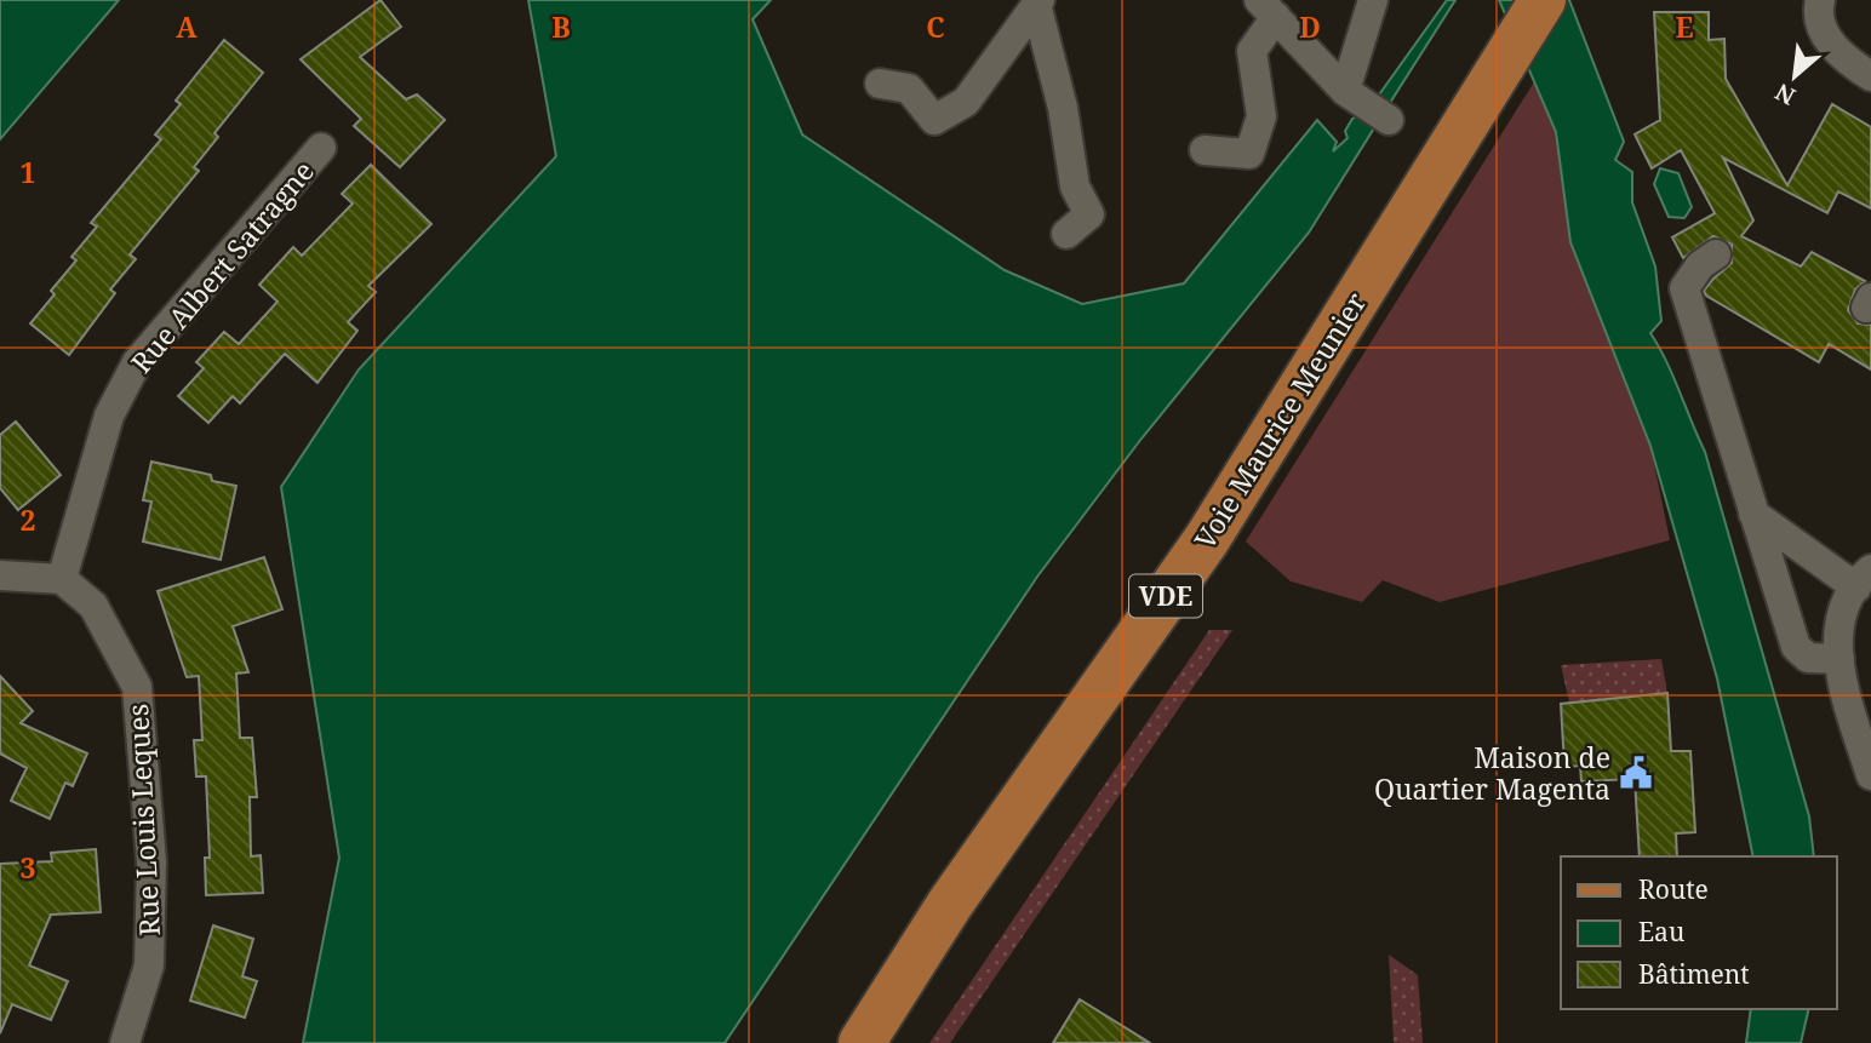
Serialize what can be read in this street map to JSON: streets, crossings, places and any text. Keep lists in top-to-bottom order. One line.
{"streets":{"main road":["Voie Maurice Meunier","VDE"],"street":["Rue Albert Satragne","Rue Louis Leques"]},"crossings":[["Rue Albert Satragne","Rue Louis Leques"]],"places":{"public building":["Maison de Quartier Magenta"]},"legend":["Route","Eau","Bâtiment"],"north":"bottom left","grid":{"columns":["A","B","C","D","E"],"rows":["1","2","3"]}}
